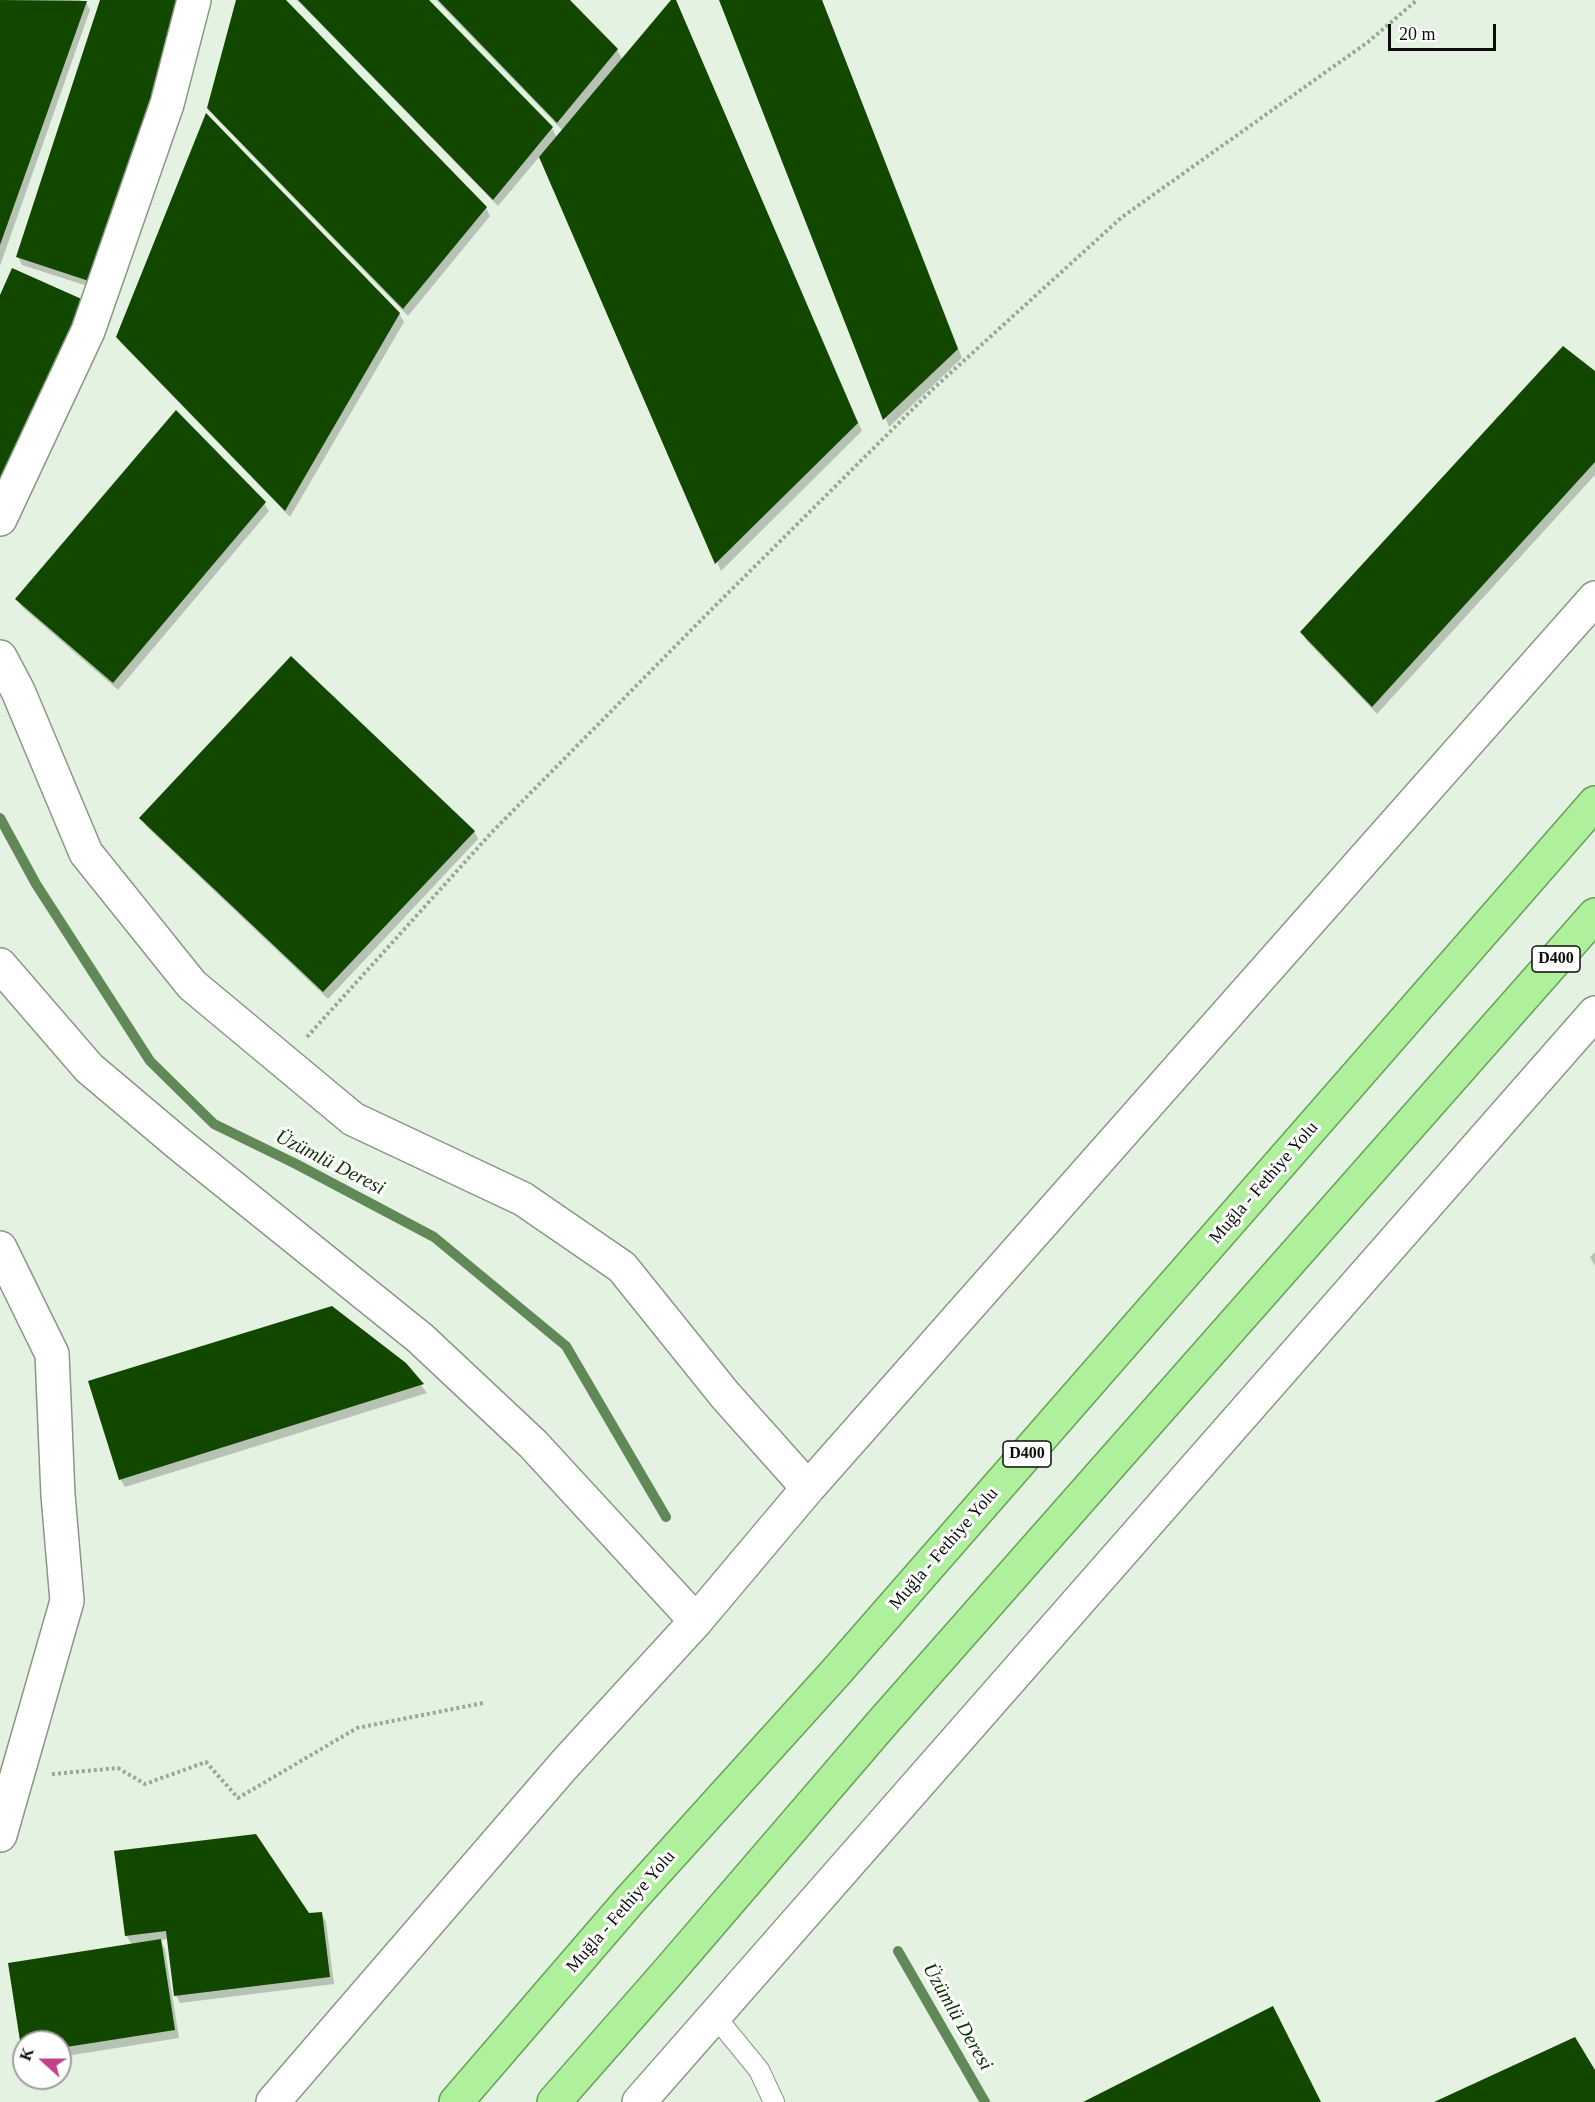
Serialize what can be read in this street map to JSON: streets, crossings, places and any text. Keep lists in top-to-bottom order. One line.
{"streets":{"highway":["D400","Muğla - Fethiye Yolu"]},"water":["Üzümlü Deresi"],"scale_bar":"20 m","north":"left"}
